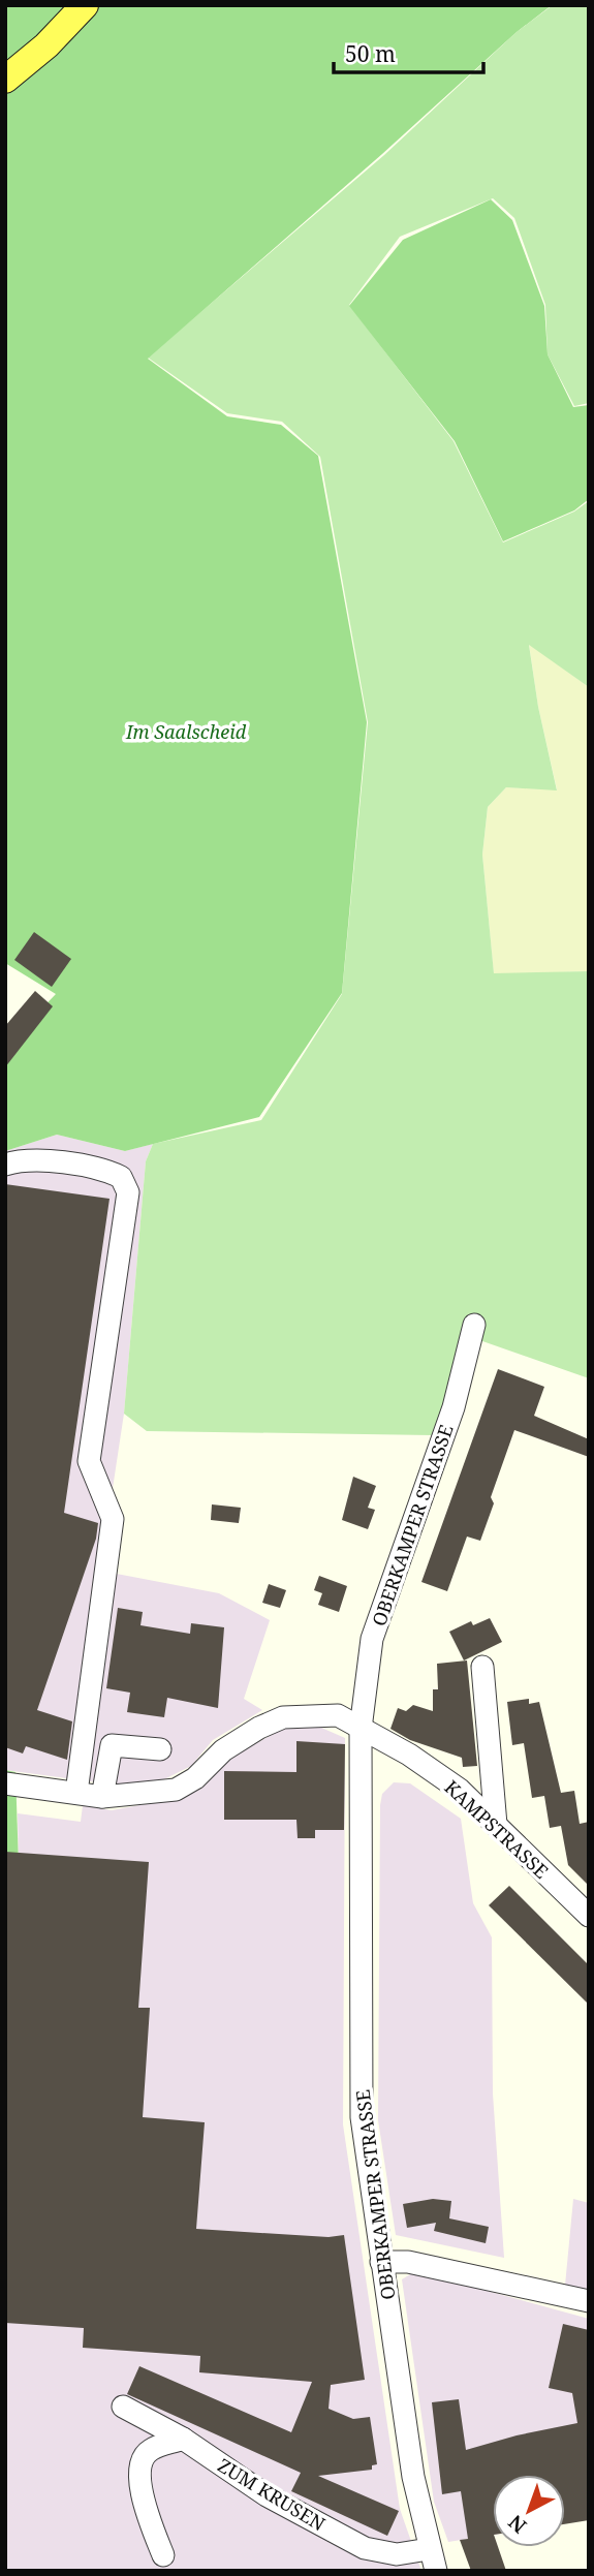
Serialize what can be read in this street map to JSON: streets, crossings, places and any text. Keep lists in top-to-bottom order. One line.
{"streets":{"street":["OBERKAMPER STRASSE","KAMPSTRASSE","ZUM KRUSEN"]},"crossings":[["OBERKAMPER STRASSE","KAMPSTRASSE"],["OBERKAMPER STRASSE","ZUM KRUSEN"]],"parks":["Im Saalscheid"],"scale_bar":"50 m","north":"bottom left"}
